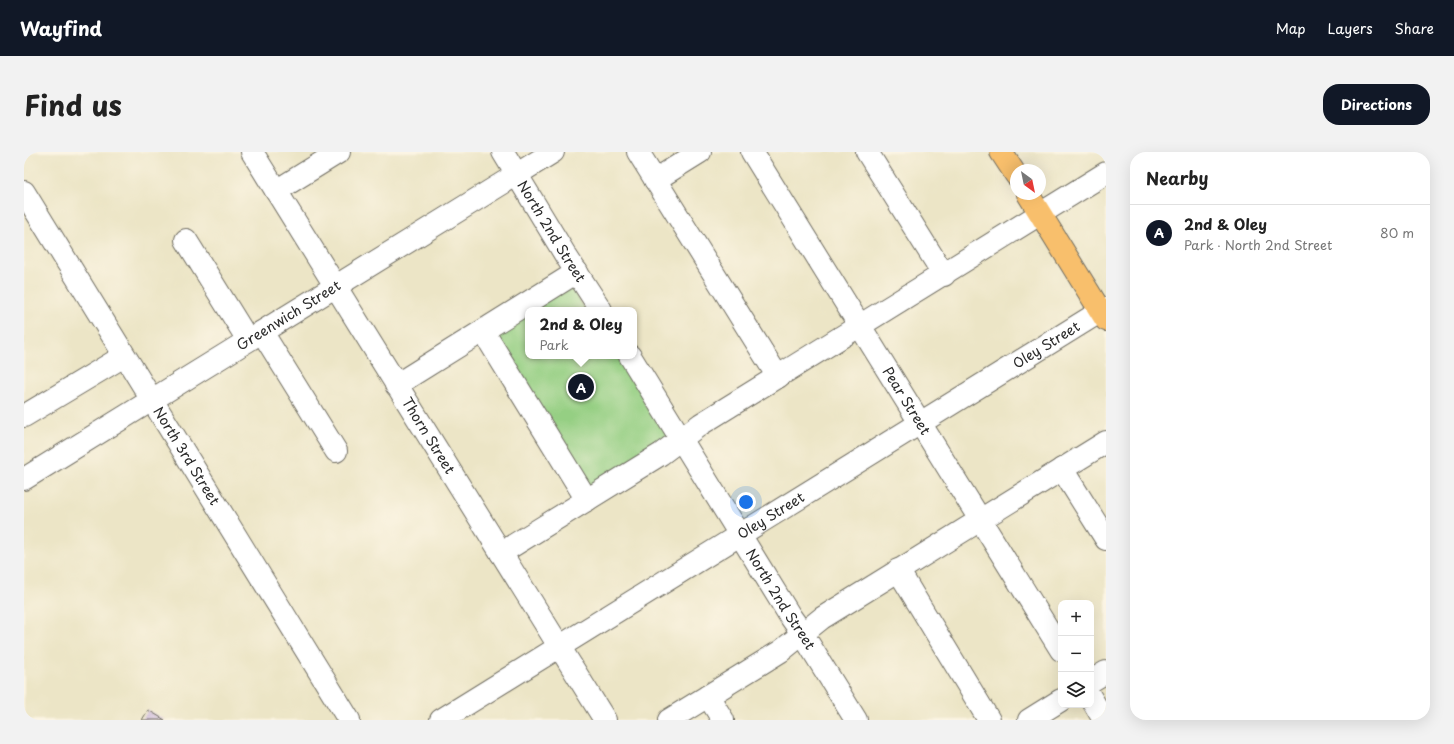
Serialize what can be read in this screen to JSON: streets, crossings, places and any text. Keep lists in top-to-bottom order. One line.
{"streets":{"street":["North 2nd Street","Greenwich Street","Oley Street","Pear Street","Thorn Street","North 3rd Street"]},"crossings":[["North 2nd Street","Greenwich Street"],["North 2nd Street","Oley Street"],["Greenwich Street","Thorn Street"],["Greenwich Street","North 3rd Street"],["Oley Street","Pear Street"],["Oley Street","Thorn Street"]],"north":"bottom right","page":{"header":"Wayfind","nav":["Map","Layers","Share"],"title":"Find us","buttons":"Directions","heading":"Nearby","list":[{"mark":"A","name":"2nd & Oley","note":"Park · North 2nd Street","value":"80 m"}],"popup":["2nd & Oley","Park"],"pins":"A","map_buttons":["+","−"]}}
